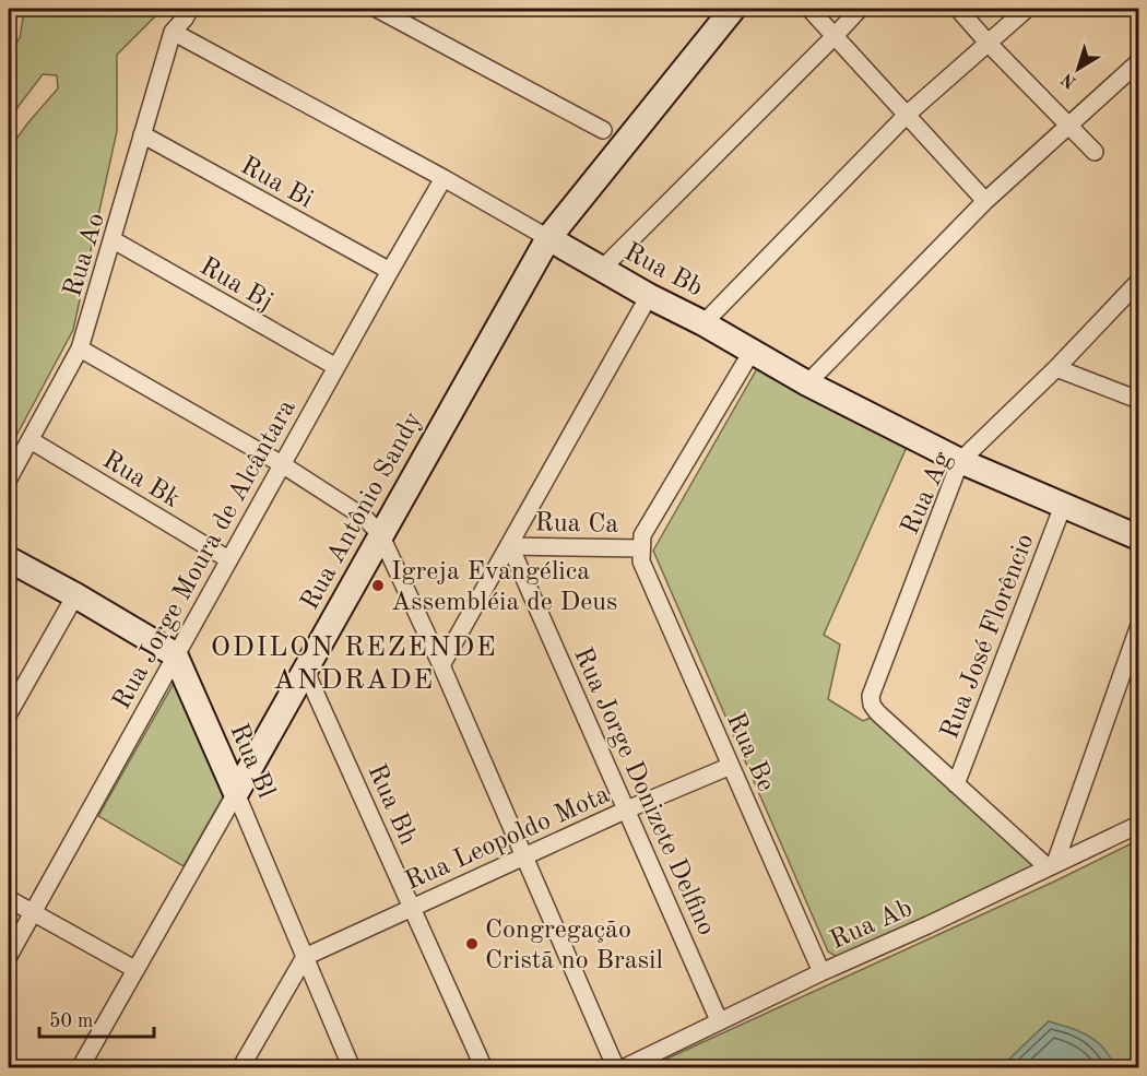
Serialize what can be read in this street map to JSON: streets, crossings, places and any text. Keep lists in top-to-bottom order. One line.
{"streets":{"street":["Rua Bi","Rua Ao","Rua Bb","Rua Bj","Rua Bk","Rua Ag","Rua Antônio Sandy","Rua Ca","Rua Jorge Moura de Alcântara","Rua José Florêncio","Rua Be","Rua Bl","Rua Jorge Donizete Delfino","Rua Bh","Rua Leopoldo Mota","Rua Ab"]},"crossings":[["Rua Bi","Rua Ao"],["Rua Bi","Rua Jorge Moura de Alcântara"],["Rua Ao","Rua Bb"],["Rua Ao","Rua Bj"],["Rua Ao","Rua Bk"],["Rua Bb","Rua Ag"],["Rua Bb","Rua Antônio Sandy"],["Rua Bb","Rua Jorge Moura de Alcântara"],["Rua Bb","Rua José Florêncio"],["Rua Bj","Rua Jorge Moura de Alcântara"],["Rua Bk","Rua Jorge Moura de Alcântara"],["Rua Ag","Rua José Florêncio"],["Rua Antônio Sandy","Rua Bl"],["Rua Antônio Sandy","Rua Bh"],["Rua Ca","Rua Be"],["Rua Ca","Rua Jorge Donizete Delfino"],["Rua Jorge Moura de Alcântara","Rua Bl"],["Rua Be","Rua Leopoldo Mota"],["Rua Be","Rua Ab"],["Rua Bl","Rua Leopoldo Mota"],["Rua Jorge Donizete Delfino","Rua Leopoldo Mota"],["Rua Jorge Donizete Delfino","Rua Ab"],["Rua Bh","Rua Leopoldo Mota"]],"districts":["ODILON REZENDE ANDRADE"],"places":["Igreja Evangélica Assembléia de Deus","Congregação Cristã no Brasil"],"scale_bar":"50 m","north":"bottom left"}
